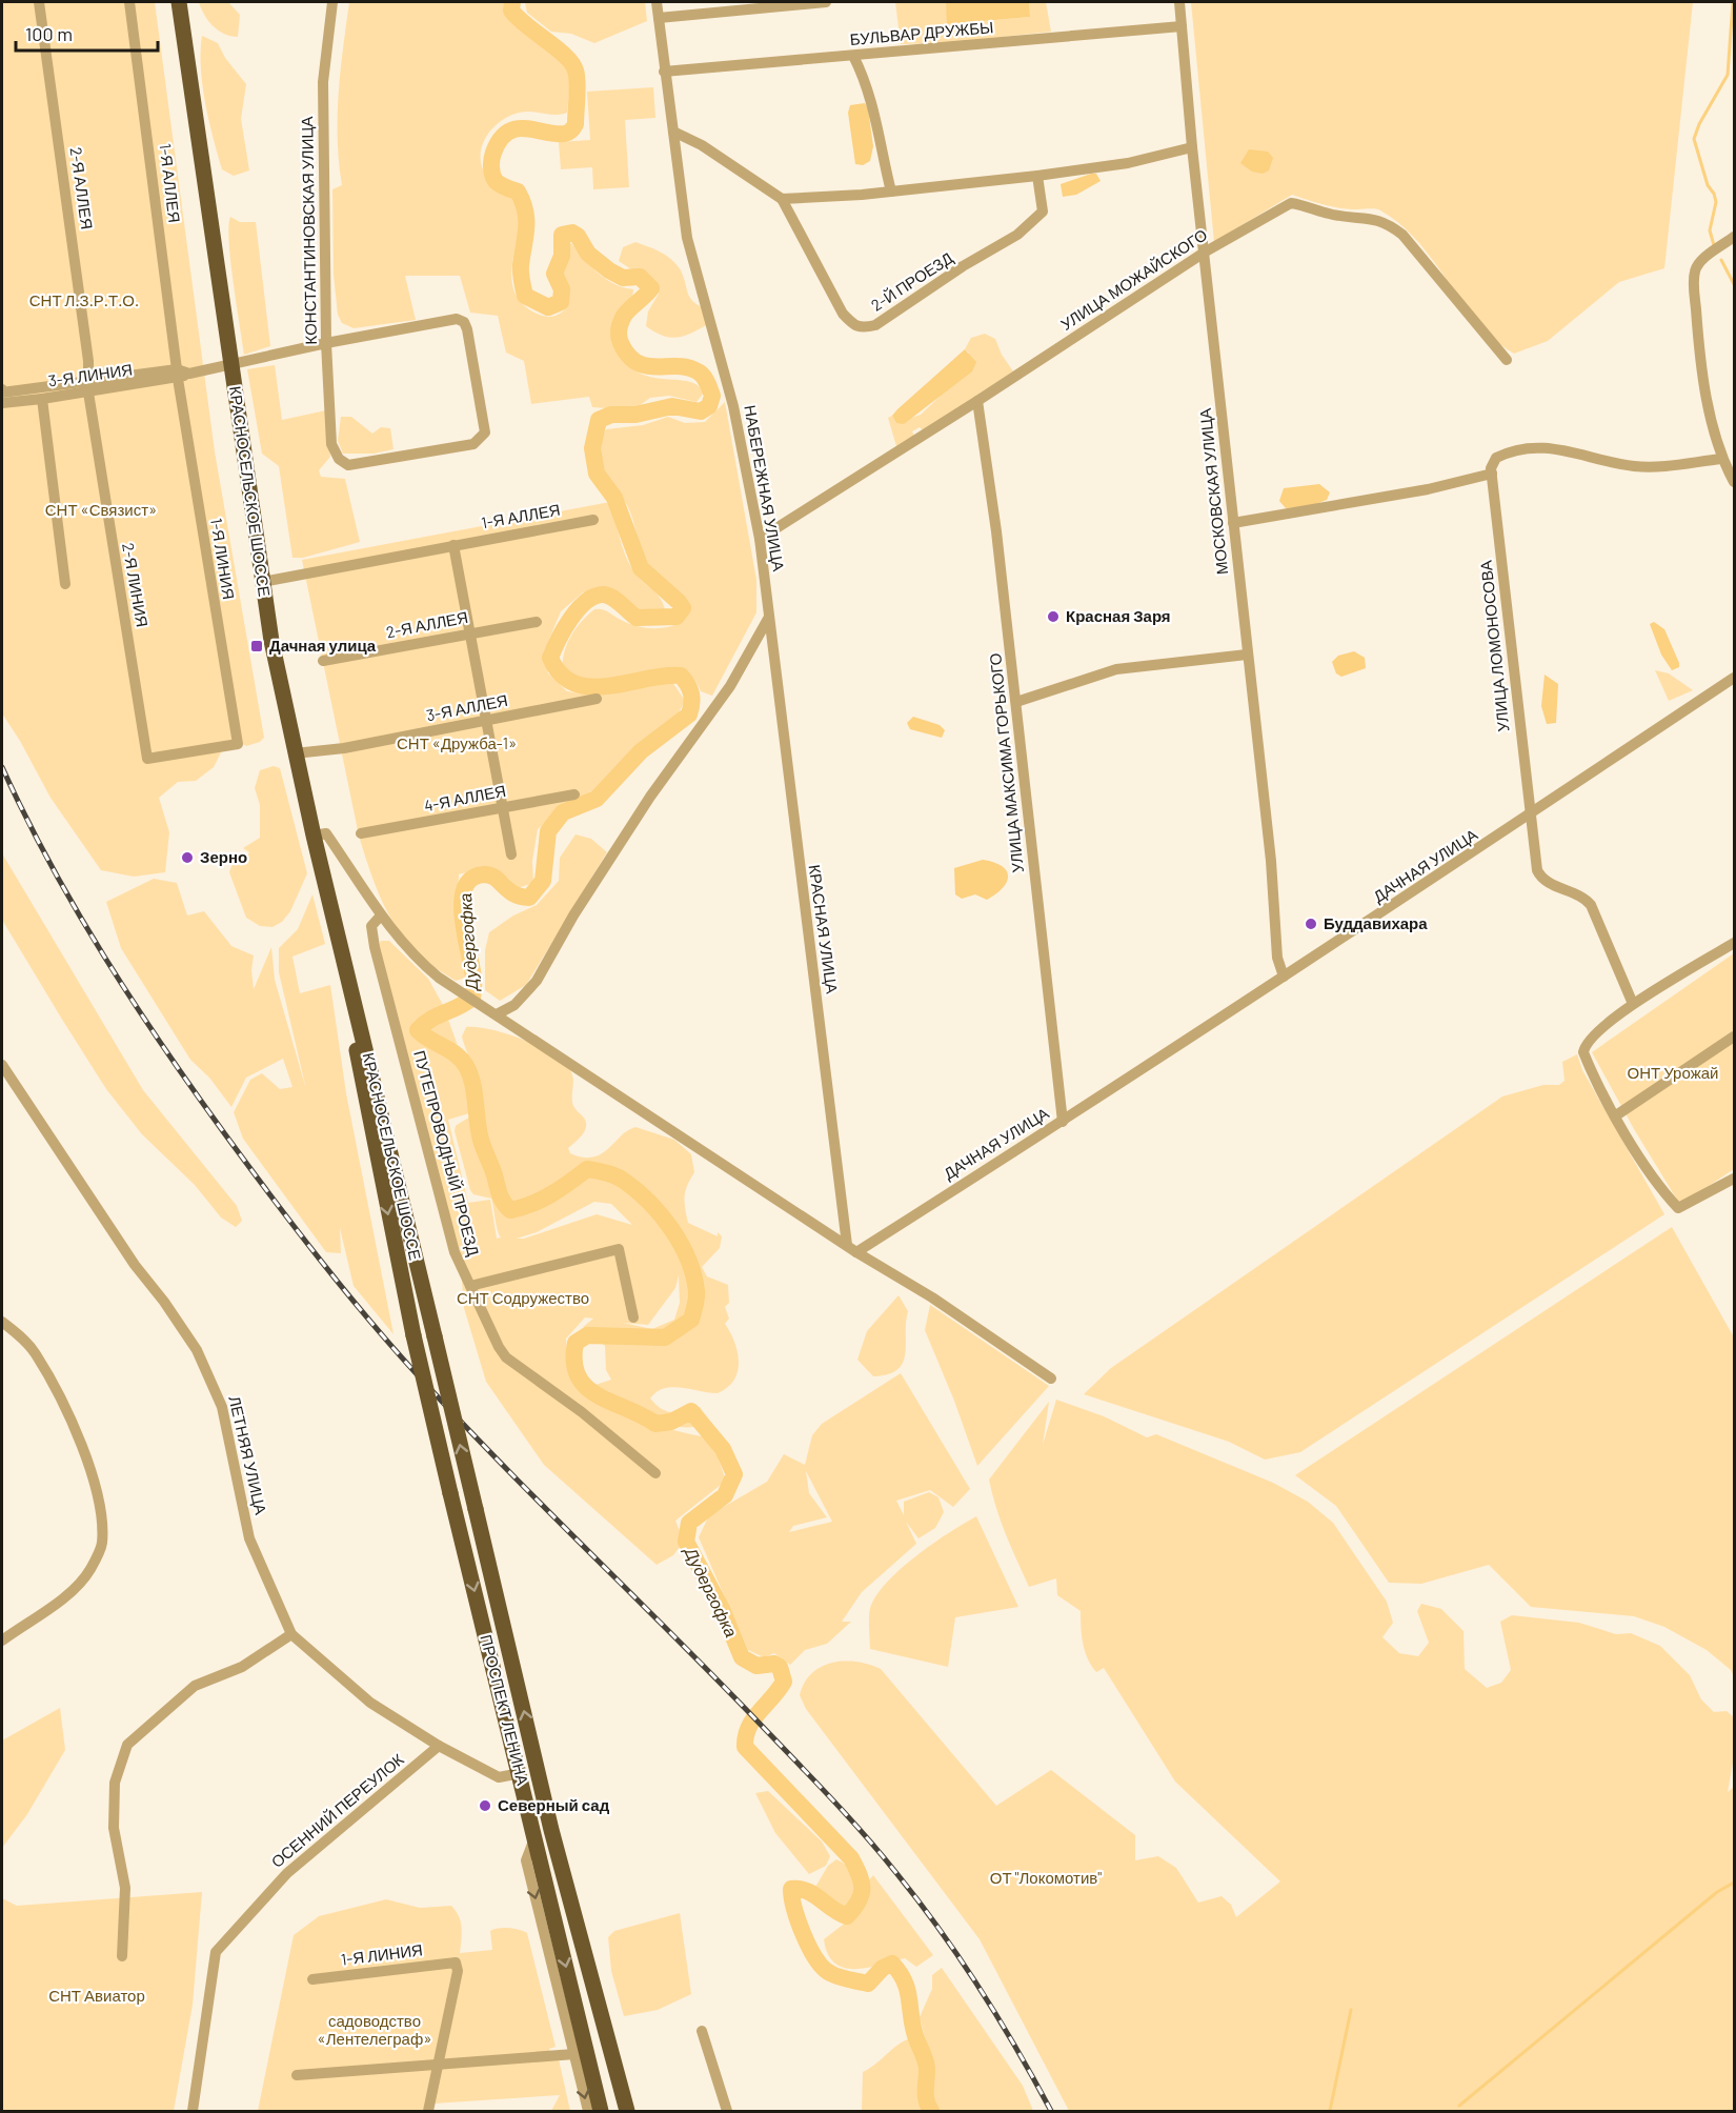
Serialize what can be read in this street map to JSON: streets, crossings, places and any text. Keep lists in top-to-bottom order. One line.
{"streets":{"highway":["КРАСНОСЕЛЬСКОЕ ШОССЕ","ПРОСПЕКТ ЛЕНИНА"],"street":["БУЛЬВАР ДРУЖБЫ","1-Я АЛЛЕЯ","2-Я АЛЛЕЯ","КОНСТАНТИНОВСКАЯ УЛИЦА","УЛИЦА МОЖАЙСКОГО","2-Й ПРОЕЗД","3-Я ЛИНИЯ","НАБЕРЕЖНАЯ УЛИЦА","МОСКОВСКАЯ УЛИЦА","1-Я ЛИНИЯ","2-Я ЛИНИЯ","УЛИЦА ЛОМОНОСОВА","3-Я АЛЛЕЯ","УЛИЦА МАКСИМА ГОРЬКОГО","4-Я АЛЛЕЯ","ДАЧНАЯ УЛИЦА","КРАСНАЯ УЛИЦА","ПУТЕПРОВОДНЫЙ ПРОЕЗД","ЛЕТНЯЯ УЛИЦА","ОСЕННИЙ ПЕРЕУЛОК"]},"crossings":[["БУЛЬВАР ДРУЖБЫ","НАБЕРЕЖНАЯ УЛИЦА"],["БУЛЬВАР ДРУЖБЫ","МОСКОВСКАЯ УЛИЦА"],["1-Я АЛЛЕЯ","3-Я ЛИНИЯ"],["1-Я АЛЛЕЯ","КРАСНОСЕЛЬСКОЕ ШОССЕ"],["1-Я АЛЛЕЯ","1-Я ЛИНИЯ"],["2-Я АЛЛЕЯ","2-Я ЛИНИЯ"],["УЛИЦА МОЖАЙСКОГО","НАБЕРЕЖНАЯ УЛИЦА"],["УЛИЦА МОЖАЙСКОГО","МОСКОВСКАЯ УЛИЦА"],["УЛИЦА МОЖАЙСКОГО","УЛИЦА МАКСИМА ГОРЬКОГО"],["2-Й ПРОЕЗД","НАБЕРЕЖНАЯ УЛИЦА"],["3-Я ЛИНИЯ","1-Я ЛИНИЯ"],["3-Я ЛИНИЯ","2-Я ЛИНИЯ"],["НАБЕРЕЖНАЯ УЛИЦА","КРАСНАЯ УЛИЦА"],["КРАСНОСЕЛЬСКОЕ ШОССЕ","3-Я АЛЛЕЯ"],["КРАСНОСЕЛЬСКОЕ ШОССЕ","ПРОСПЕКТ ЛЕНИНА"],["МОСКОВСКАЯ УЛИЦА","ДАЧНАЯ УЛИЦА"],["1-Я ЛИНИЯ","2-Я ЛИНИЯ"],["УЛИЦА ЛОМОНОСОВА","ДАЧНАЯ УЛИЦА"],["УЛИЦА МАКСИМА ГОРЬКОГО","ДАЧНАЯ УЛИЦА"],["ДАЧНАЯ УЛИЦА","КРАСНАЯ УЛИЦА"],["ЛЕТНЯЯ УЛИЦА","ПРОСПЕКТ ЛЕНИНА"],["ЛЕТНЯЯ УЛИЦА","ОСЕННИЙ ПЕРЕУЛОК"]],"water":["Дудергофка"],"parks":["СНТ Л.З.Р.Т.О.","СНТ «Связист»","СНТ «Дружба-1»","ОНТ Урожай","СНТ Содружество","ОТ \"Локомотив\"","СНТ Авиатор","садоводство «Лентелеграф»"],"places":{"other":["Красная Заря","Зерно","Буддавихара","Северный сад"],"transit":["Дачная улица"]},"scale_bar":"100 m"}
